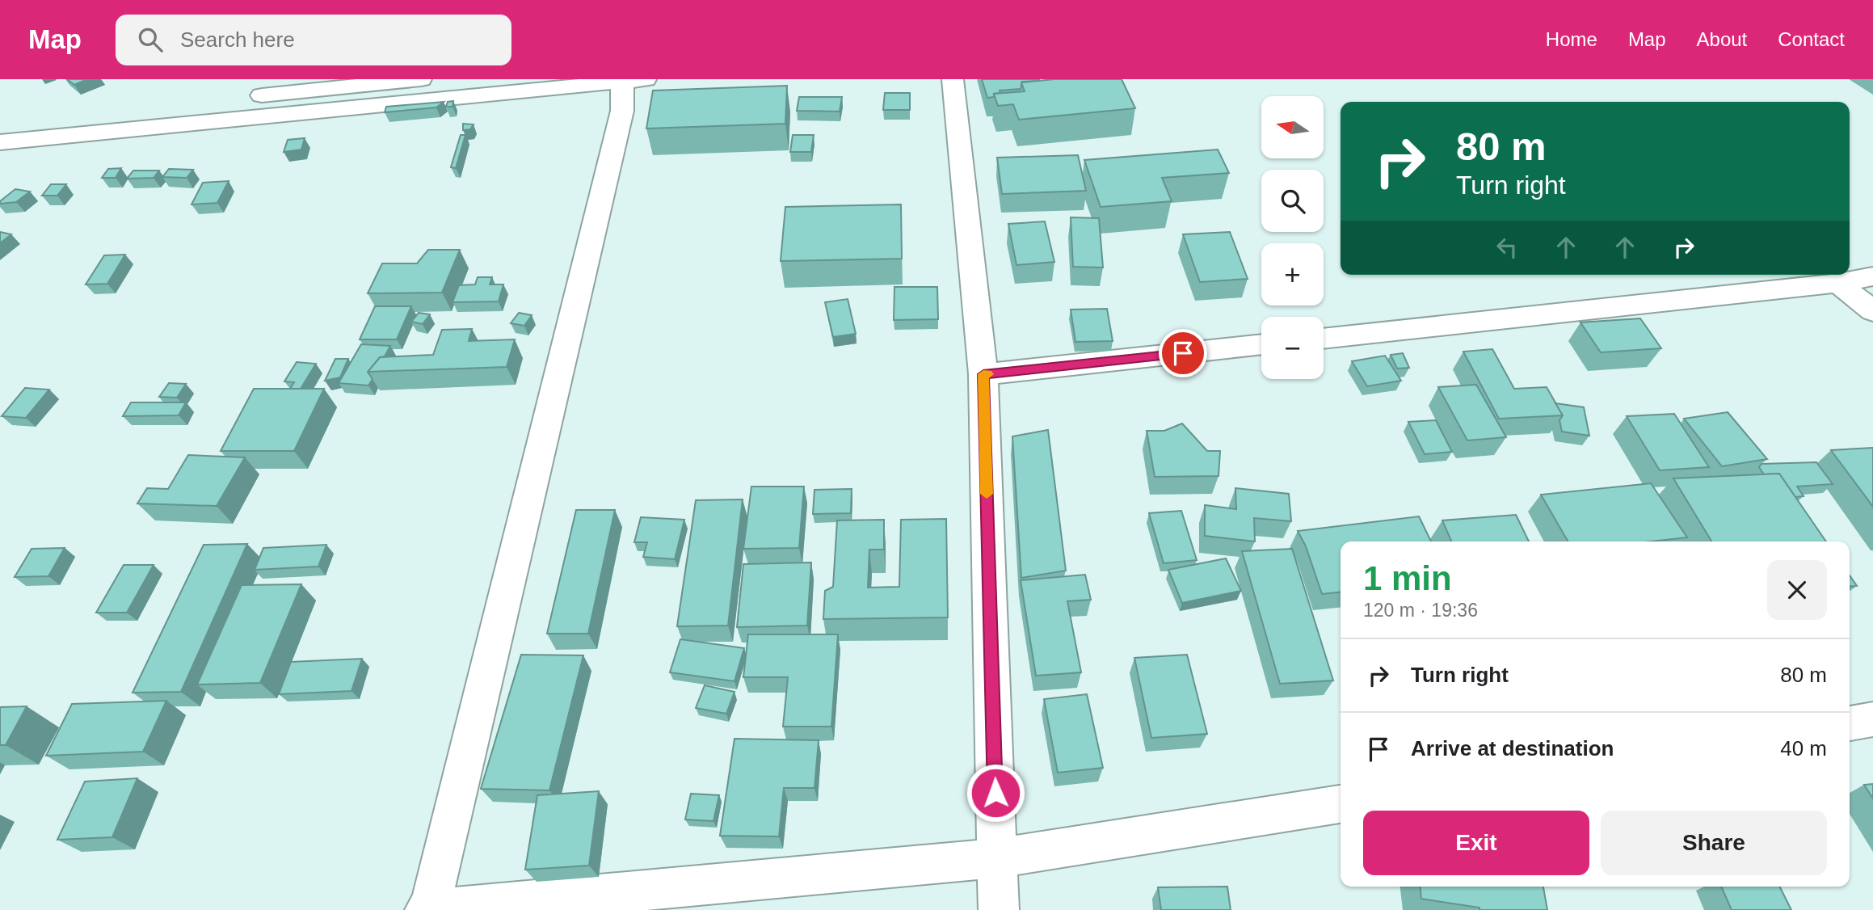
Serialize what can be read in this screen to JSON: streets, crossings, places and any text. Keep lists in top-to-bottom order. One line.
{"north":"left","page":{"header":"Map","search":"Search here","nav":["Home","Map","About","Contact"],"map_buttons":["+","−"],"turn":["80 m","Turn right"],"heading":["1 min","120 m · 19:36"],"list":[{"name":"Turn right","value":"80 m"},{"name":"Arrive at destination","value":"40 m"}],"buttons":["Exit","Share"]}}
